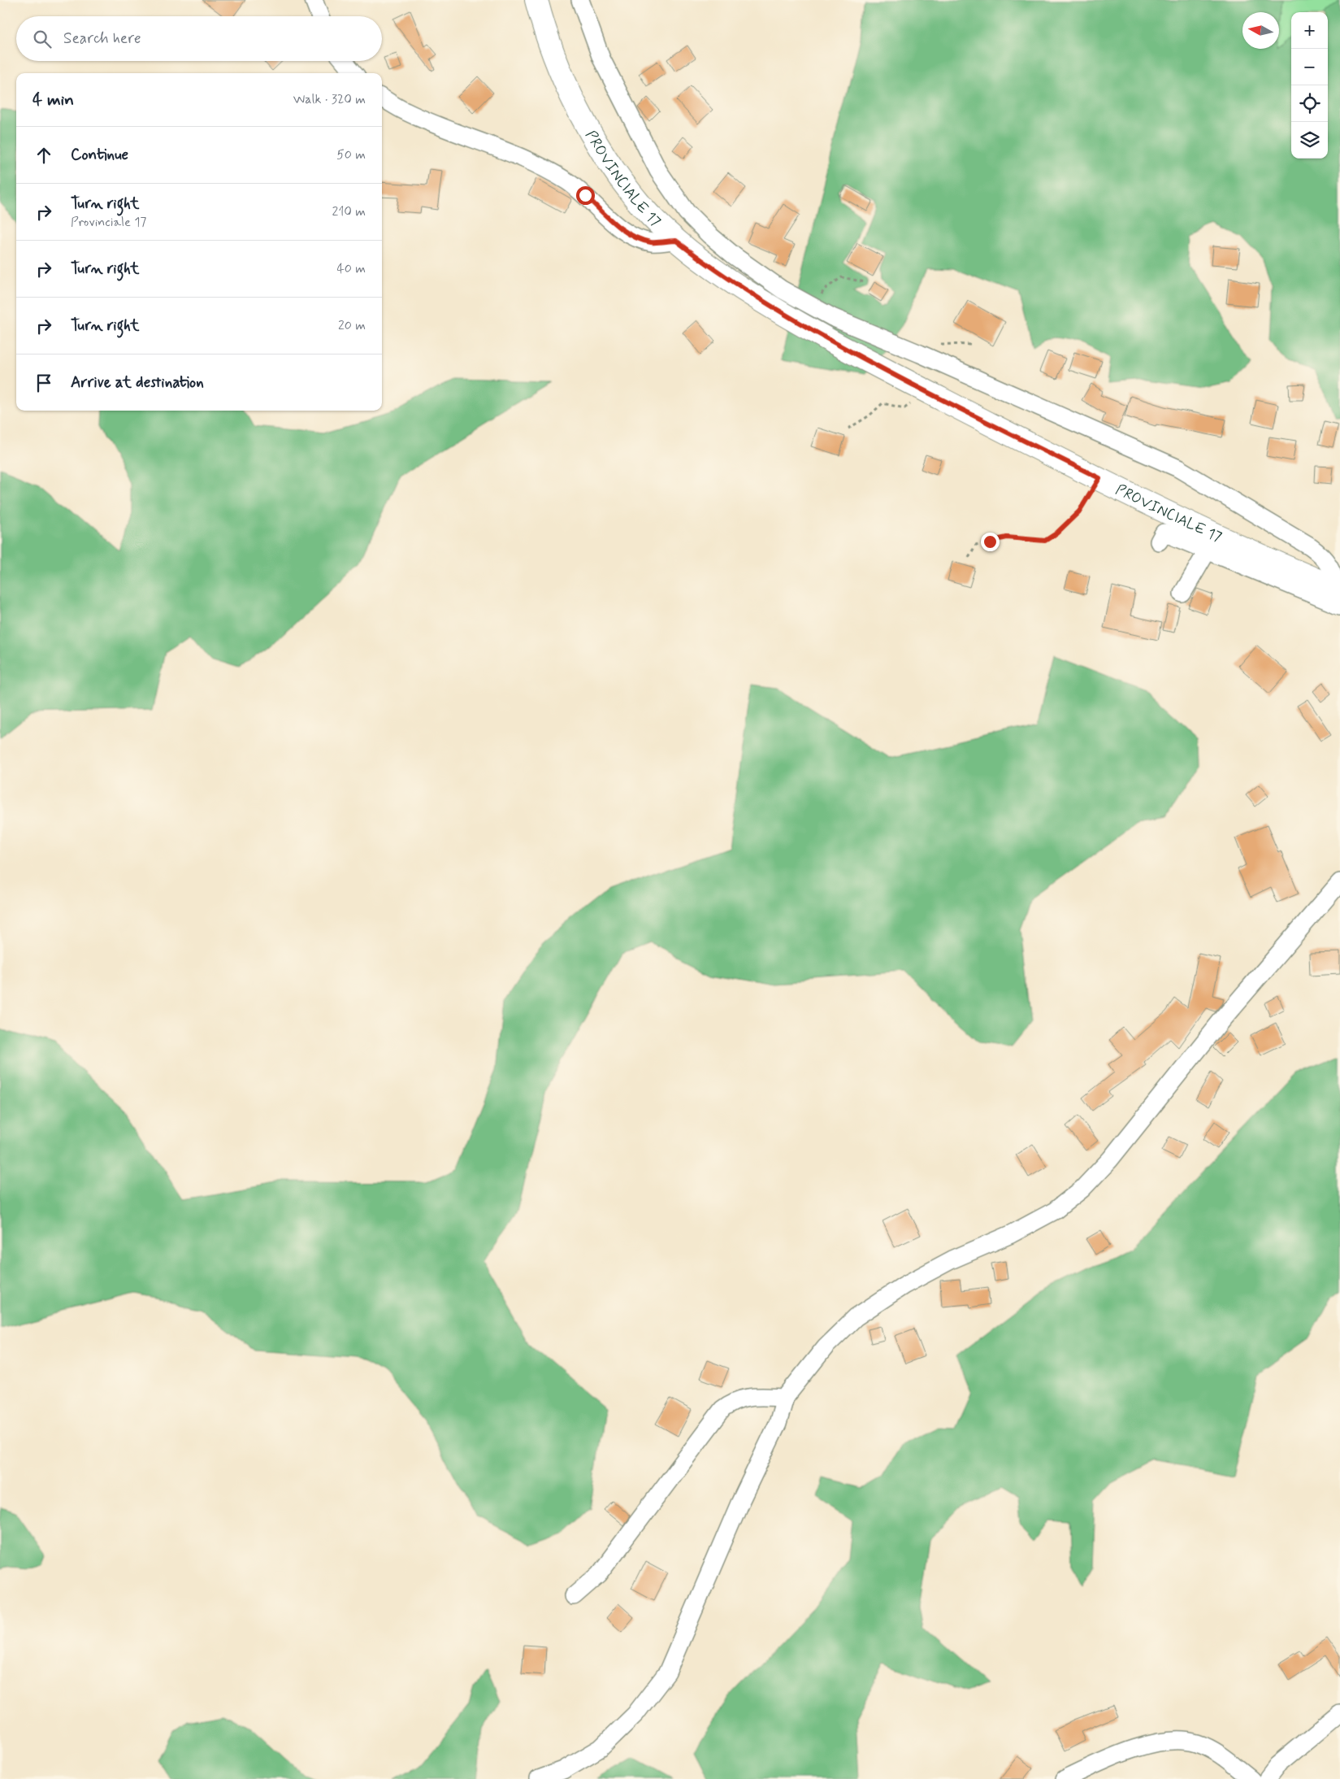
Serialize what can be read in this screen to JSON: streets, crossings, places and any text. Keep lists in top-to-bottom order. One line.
{"streets":{"main road":["PROVINCIALE 17"]},"north":"left","page":{"map_buttons":["+","−"],"search":"Search here","heading":["4 min","Walk · 320 m"],"list":[["Continue","50 m"],["Turn right","Provinciale 17","210 m"],["Turn right","40 m"],["Turn right","20 m"],"Arrive at destination"]}}
